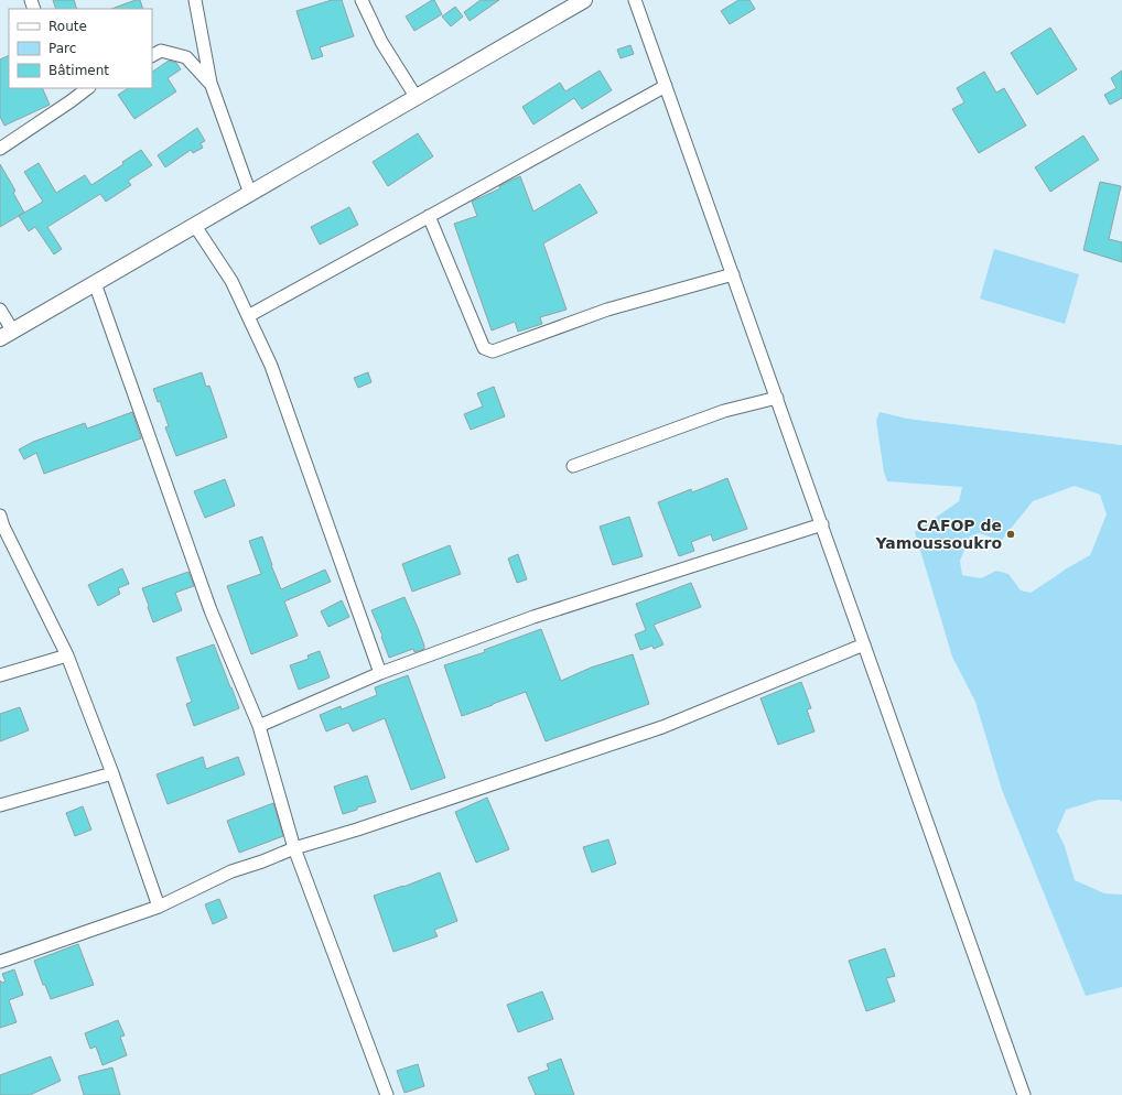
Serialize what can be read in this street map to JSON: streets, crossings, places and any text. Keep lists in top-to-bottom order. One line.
{"places":["CAFOP de Yamoussoukro"],"legend":["Route","Parc","Bâtiment"]}
